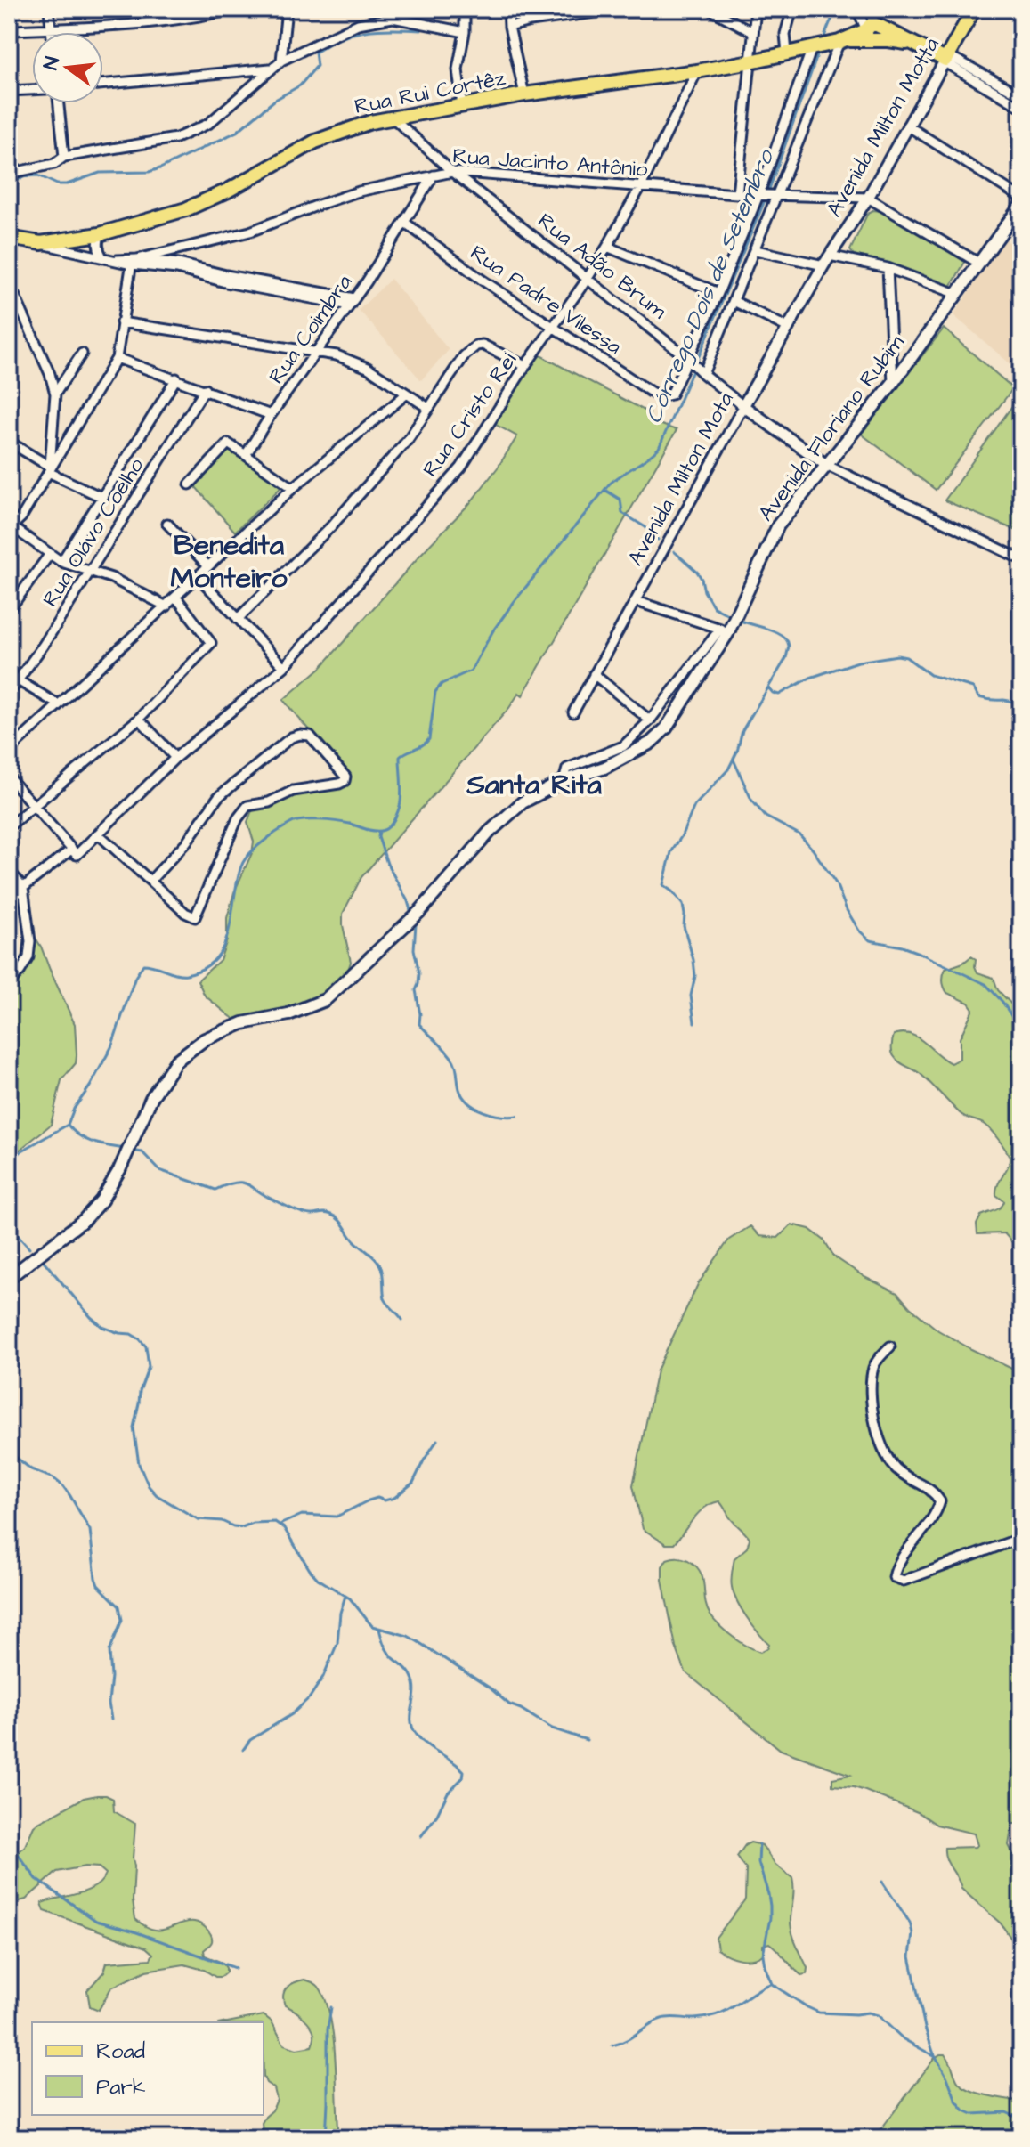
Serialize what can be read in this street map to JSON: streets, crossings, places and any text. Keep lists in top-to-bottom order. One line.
{"streets":{"main road":["Rua Rui Cortêz","Avenida Milton Motta","Avenida Floriano Rubim"],"street":["Rua Jacinto Antônio","Rua Adão Brum","Rua Padre Vilessa","Rua Coimbra","Rua Cristo Rei","Avenida Milton Mota","Rua Olávo Coelho"]},"crossings":[["Rua Rui Cortêz","Rua Jacinto Antônio"],["Rua Rui Cortêz","Rua Adão Brum"],["Rua Rui Cortêz","Rua Cristo Rei"],["Avenida Milton Motta","Rua Jacinto Antônio"],["Avenida Milton Motta","Avenida Milton Mota"],["Rua Jacinto Antônio","Rua Adão Brum"],["Rua Jacinto Antônio","Rua Coimbra"],["Rua Jacinto Antônio","Rua Cristo Rei"],["Rua Adão Brum","Rua Padre Vilessa"],["Rua Adão Brum","Rua Cristo Rei"],["Rua Adão Brum","Avenida Floriano Rubim"],["Rua Adão Brum","Avenida Milton Mota"],["Rua Padre Vilessa","Rua Coimbra"],["Rua Padre Vilessa","Rua Cristo Rei"]],"districts":["Benedita Monteiro","Santa Rita"],"water":["Córrego Dois de Setembro"],"legend":["Road","Park"],"north":"left"}
